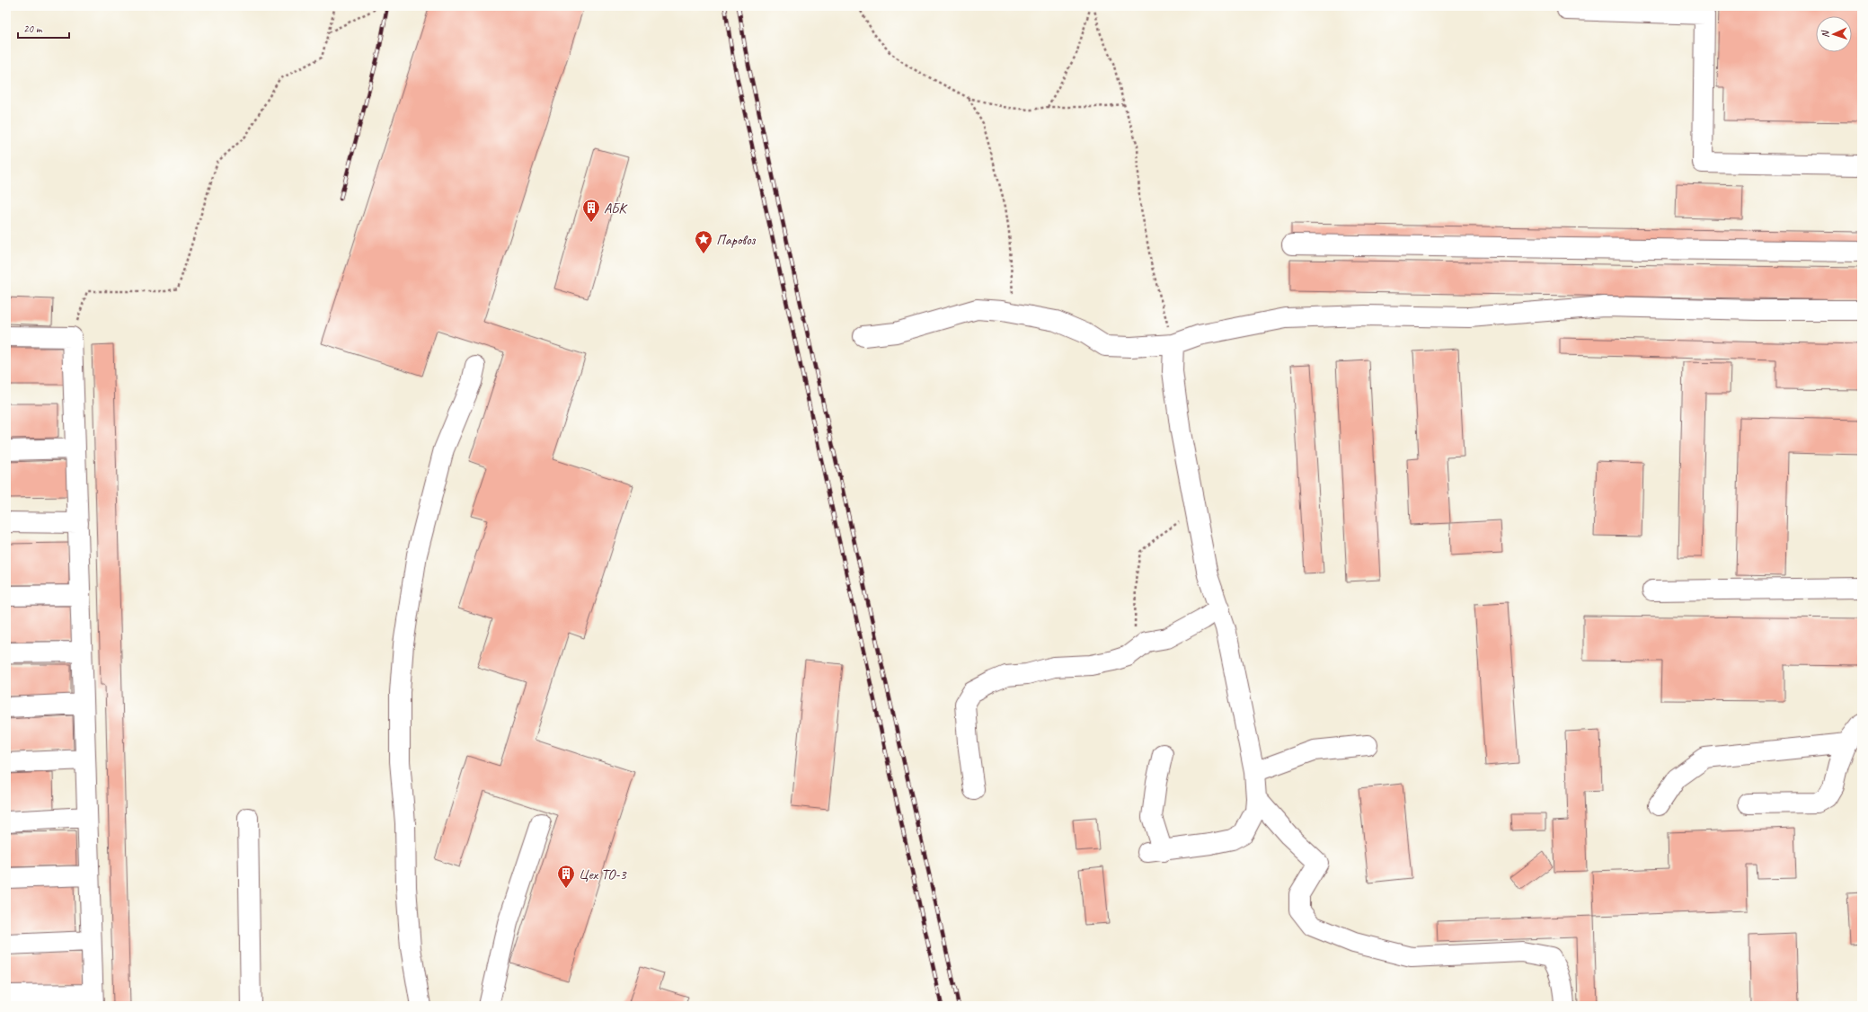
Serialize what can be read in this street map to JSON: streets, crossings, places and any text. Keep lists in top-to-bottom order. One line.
{"places":{"building":["АБК","Цех ТО-3"],"place":["Паровоз"]},"scale_bar":"20 m","north":"left"}
